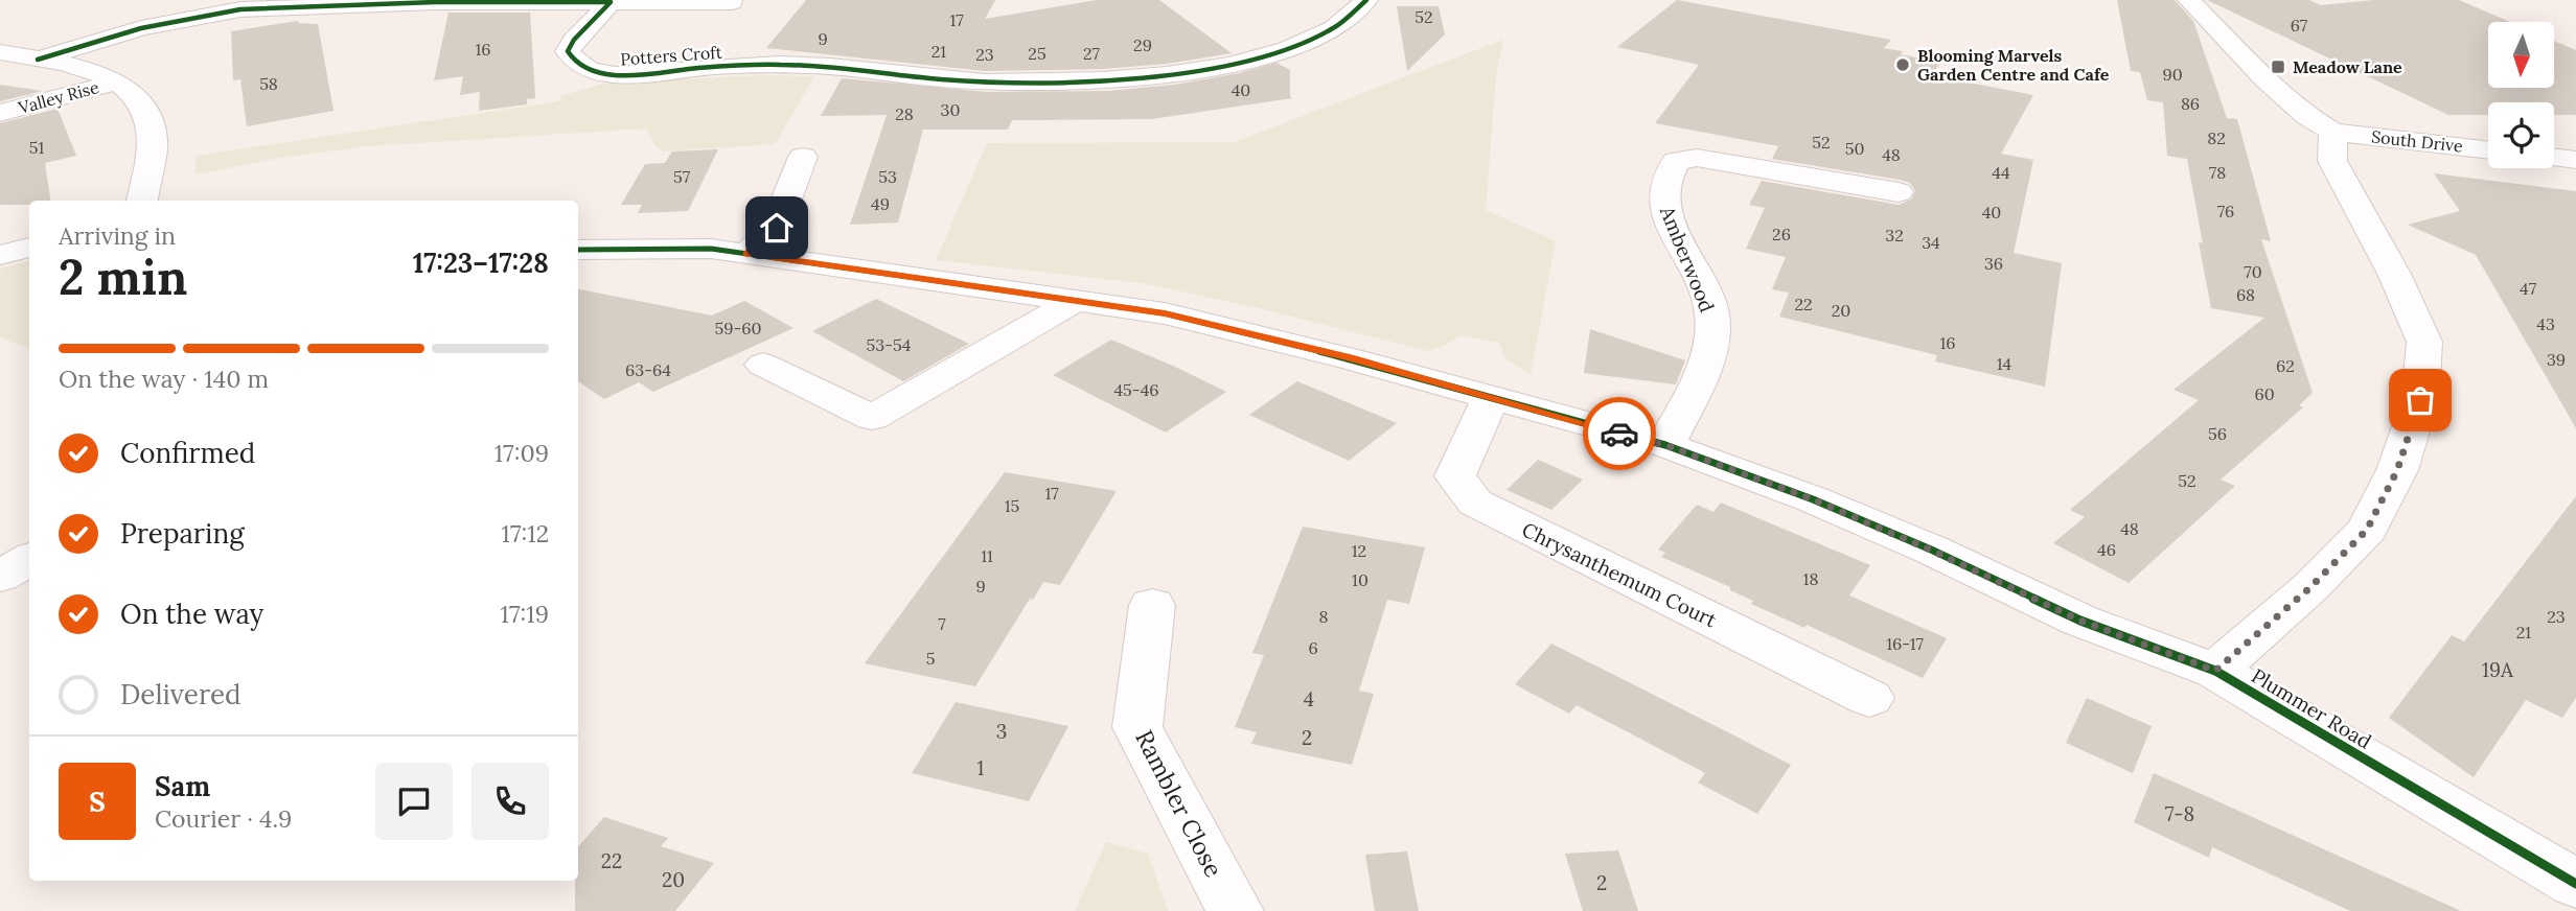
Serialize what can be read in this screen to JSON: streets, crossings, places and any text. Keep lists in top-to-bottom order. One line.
{"streets":{"street":["Potters Croft","Valley Rise","South Drive","Amberwood","Chrysanthemum Court","Plummer Road","Rambler Close"]},"crossings":[["Amberwood","Plummer Road"],["Chrysanthemum Court","Plummer Road"]],"places":{"other":["Blooming Marvels Garden Centre and Cafe"],"transit":["Meadow Lane"]},"house_numbers":["52","17","67","9","29","16","21","25","27","23","90","58","40","86","30","28","82","52","51","50","48","44","78","57","53","49","76","40","26","32","34","36","70","47","68","22","20","43","59-60","16","53-54","39","14","62","63-64","45-46","60","56","52","17","15","48","46","12","11","18","10","9","8","23","7","21","16-17","6","5","19A","4","3","2","1","7-8","22","20","2"],"north":"bottom","page":{"heading":["2 min","Arriving in","17:23–17:28"],"panel":["Sam","Courier · 4.9"],"bar":"On the way · 140 m","list":[["Confirmed","17:09"],["Preparing","17:12"],["On the way","17:19"],"Delivered"],"round":"S"}}
